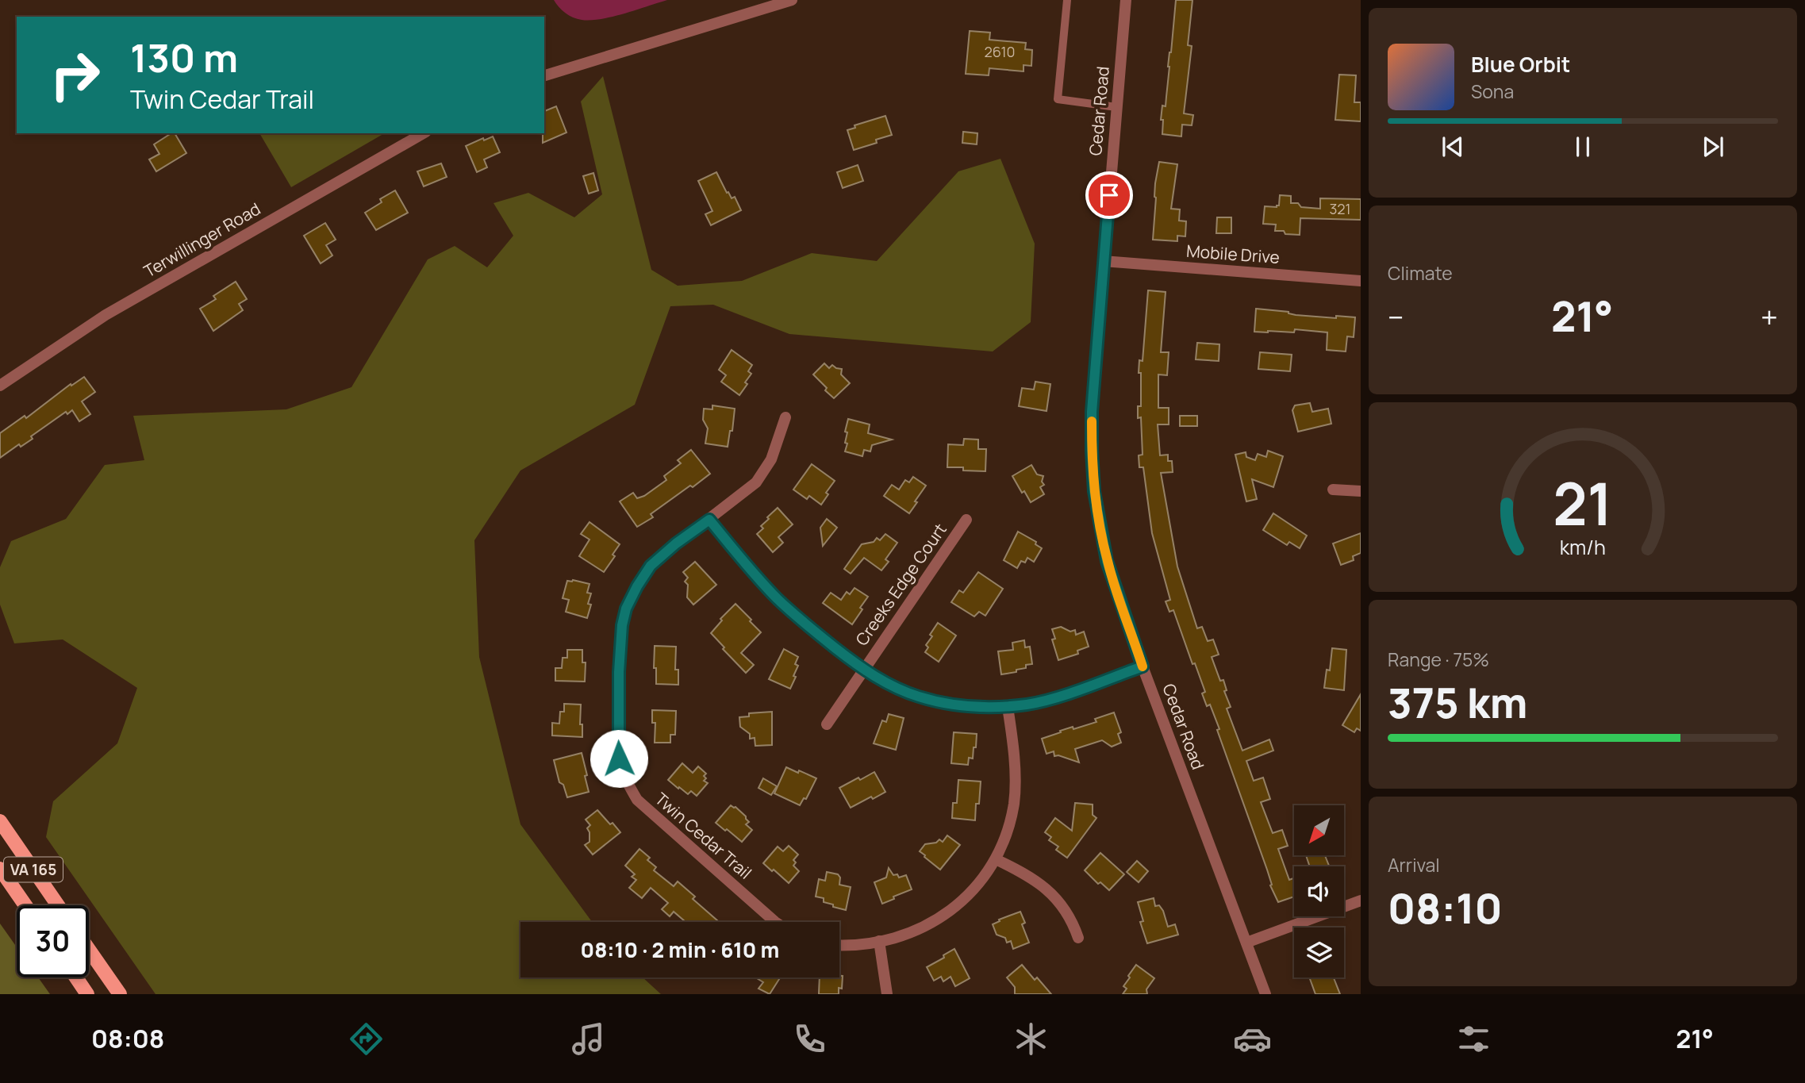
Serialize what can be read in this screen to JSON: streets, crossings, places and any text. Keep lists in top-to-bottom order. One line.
{"streets":{"main road":["VA 165"],"street":["Cedar Road","Terwillinger Road","Mobile Drive","Creeks Edge Court","Twin Cedar Trail"]},"crossings":[["Cedar Road","Mobile Drive"]],"house_numbers":["2610","321"],"north":"bottom left","page":{"turn":["130 m","Twin Cedar Trail"],"song":["Blue Orbit","Sona"],"tile":["Climate",["Range · 75%","375 km"],["Arrival","08:10"]],"heat":["−","21°","+"],"limit":"30","trip":"08:10 · 2 min · 610 m","tabs":["08:08","21°"],"gauge":["21","km/h"]}}
